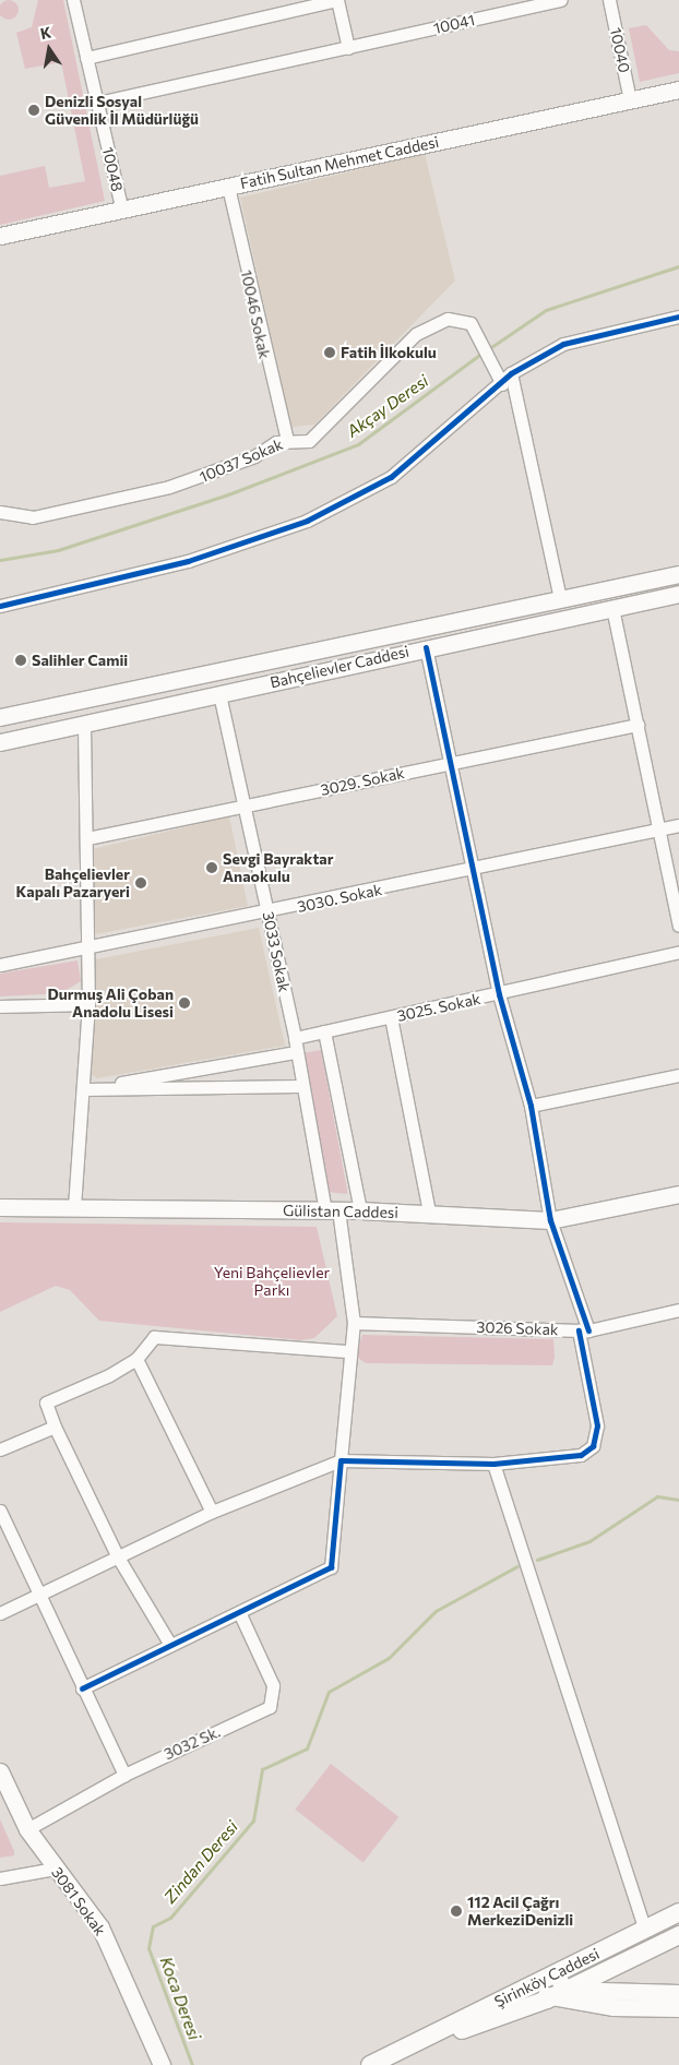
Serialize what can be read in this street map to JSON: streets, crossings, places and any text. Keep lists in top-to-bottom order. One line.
{"streets":{"main road":["Şirinköy Caddesi"],"street":["10041","10040","Fatih Sultan Mehmet Caddesi","10048","10046 Sokak","10037 Sokak","Bahçelievler Caddesi","3029. Sokak","3030. Sokak","3033 Sokak","3025. Sokak","Gülistan Caddesi","3026 Sokak","3032 Sk.","3081 Sokak"]},"crossings":[["10041","10048"],["10040","Fatih Sultan Mehmet Caddesi"],["Fatih Sultan Mehmet Caddesi","10048"],["Fatih Sultan Mehmet Caddesi","10046 Sokak"],["10046 Sokak","10037 Sokak"],["Bahçelievler Caddesi","3033 Sokak"],["3029. Sokak","3033 Sokak"],["3030. Sokak","3033 Sokak"],["3033 Sokak","3025. Sokak"],["3033 Sokak","Gülistan Caddesi"],["3033 Sokak","3026 Sokak"],["3033 Sokak","3032 Sk."],["3032 Sk.","3081 Sokak"]],"water":["Akçay Deresi","Zindan Deresi","Koca Deresi"],"parks":["Yeni Bahçelievler Parkı"],"places":["Denizli Sosyal Güvenlik İl Müdürlüğü","Fatih İlkokulu","Salihler Camii","Sevgi Bayraktar Anaokulu","Bahçelievler Kapalı Pazaryeri","Durmuş Ali Çoban Anadolu Lisesi","112 Acil Çağrı MerkeziDenizli"],"north":"top"}
